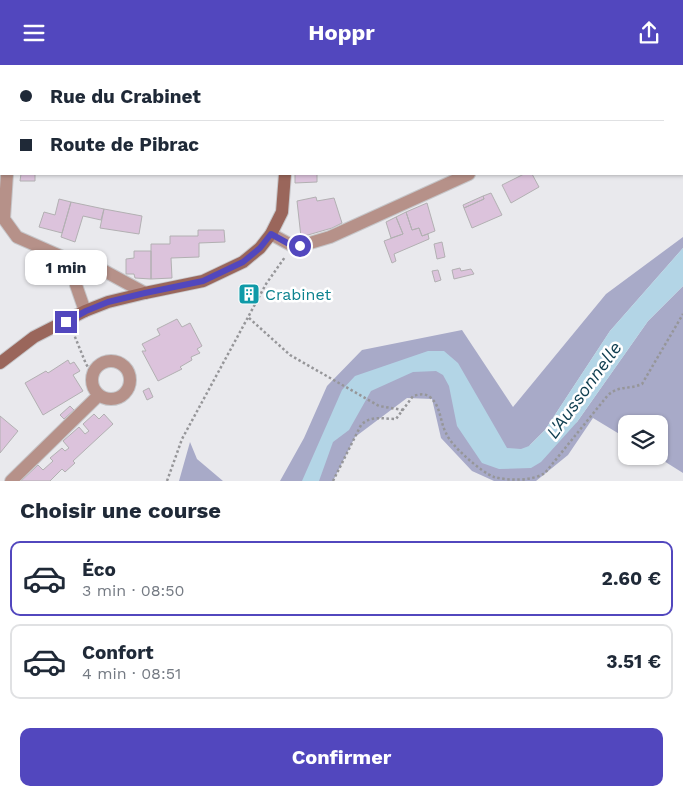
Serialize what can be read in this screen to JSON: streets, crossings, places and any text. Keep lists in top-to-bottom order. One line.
{"water":["L'Aussonnelle"],"places":{"building":["Crabinet"]},"page":{"header":"Hoppr","banner":["Rue du Crabinet","Route de Pibrac"],"bubble":"1 min","heading":"Choisir une course","list":[{"name":"Éco","note":"3 min · 08:50","value":"2.60 €"},{"name":"Confort","note":"4 min · 08:51","value":"3.51 €"}],"buttons":"Confirmer"}}
